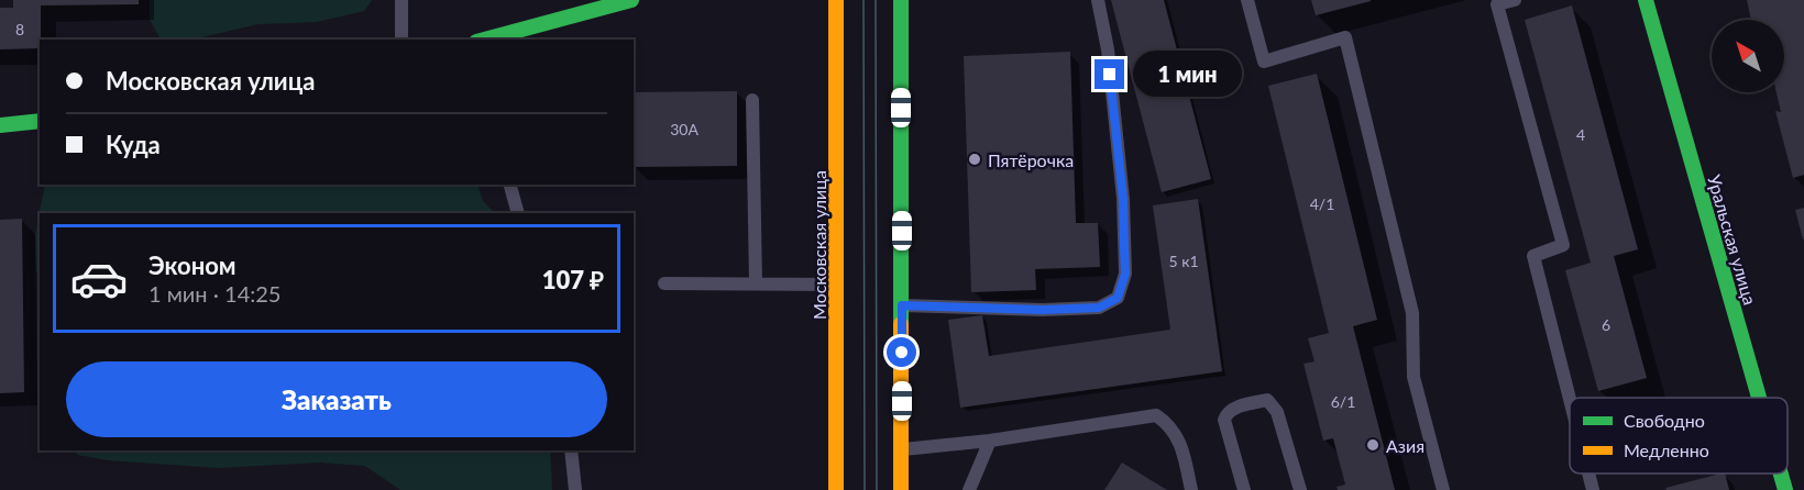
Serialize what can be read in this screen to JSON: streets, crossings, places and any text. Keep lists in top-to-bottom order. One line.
{"streets":{"main road":["Уральская улица","Московская улица"]},"places":["Пятёрочка","Азия"],"house_numbers":["8","30А","4","4/1","5 к1","6","6/1"],"legend":["Свободно","Медленно"],"north":"top left","page":{"banner":["Московская улица","Куда"],"bubble":"1 мин","list":[{"name":"Эконом","note":"1 мин · 14:25","value":"107 ₽"}],"buttons":"Заказать"}}
